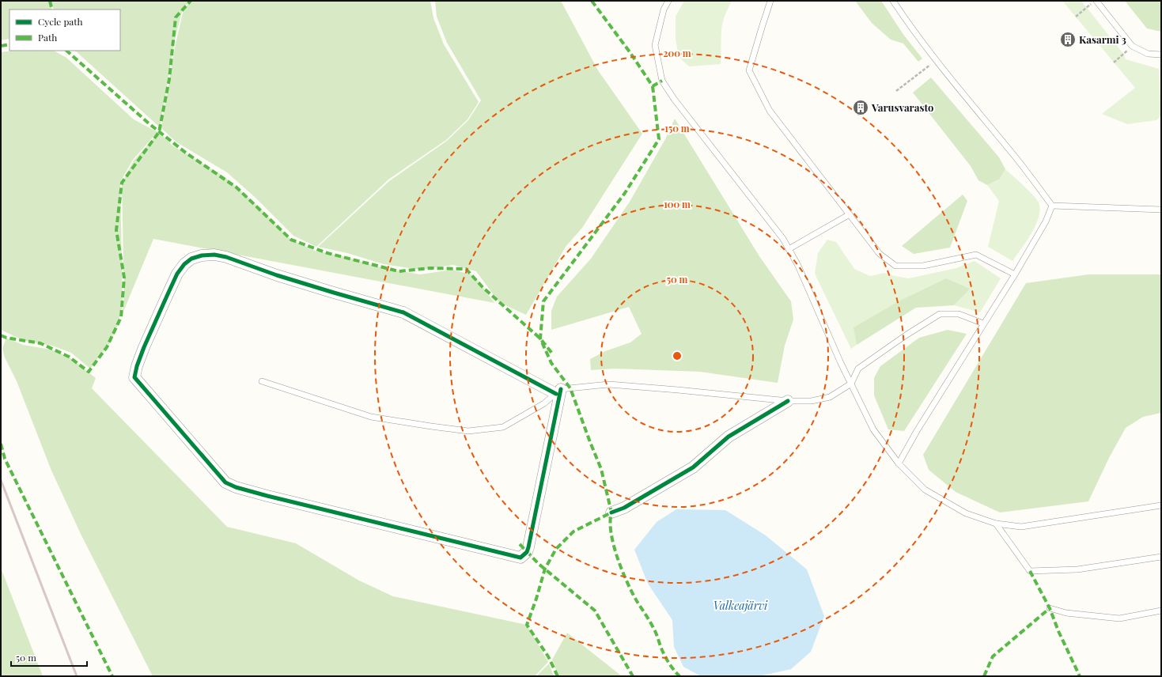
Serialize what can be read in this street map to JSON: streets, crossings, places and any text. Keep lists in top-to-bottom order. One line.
{"water":["Valkeajärvi"],"places":{"building":["Kasarmi 3","Varusvarasto"]},"legend":["Cycle path","Path"],"scale_bar":"50 m","rings":["200 m","150 m","100 m","50 m"]}
